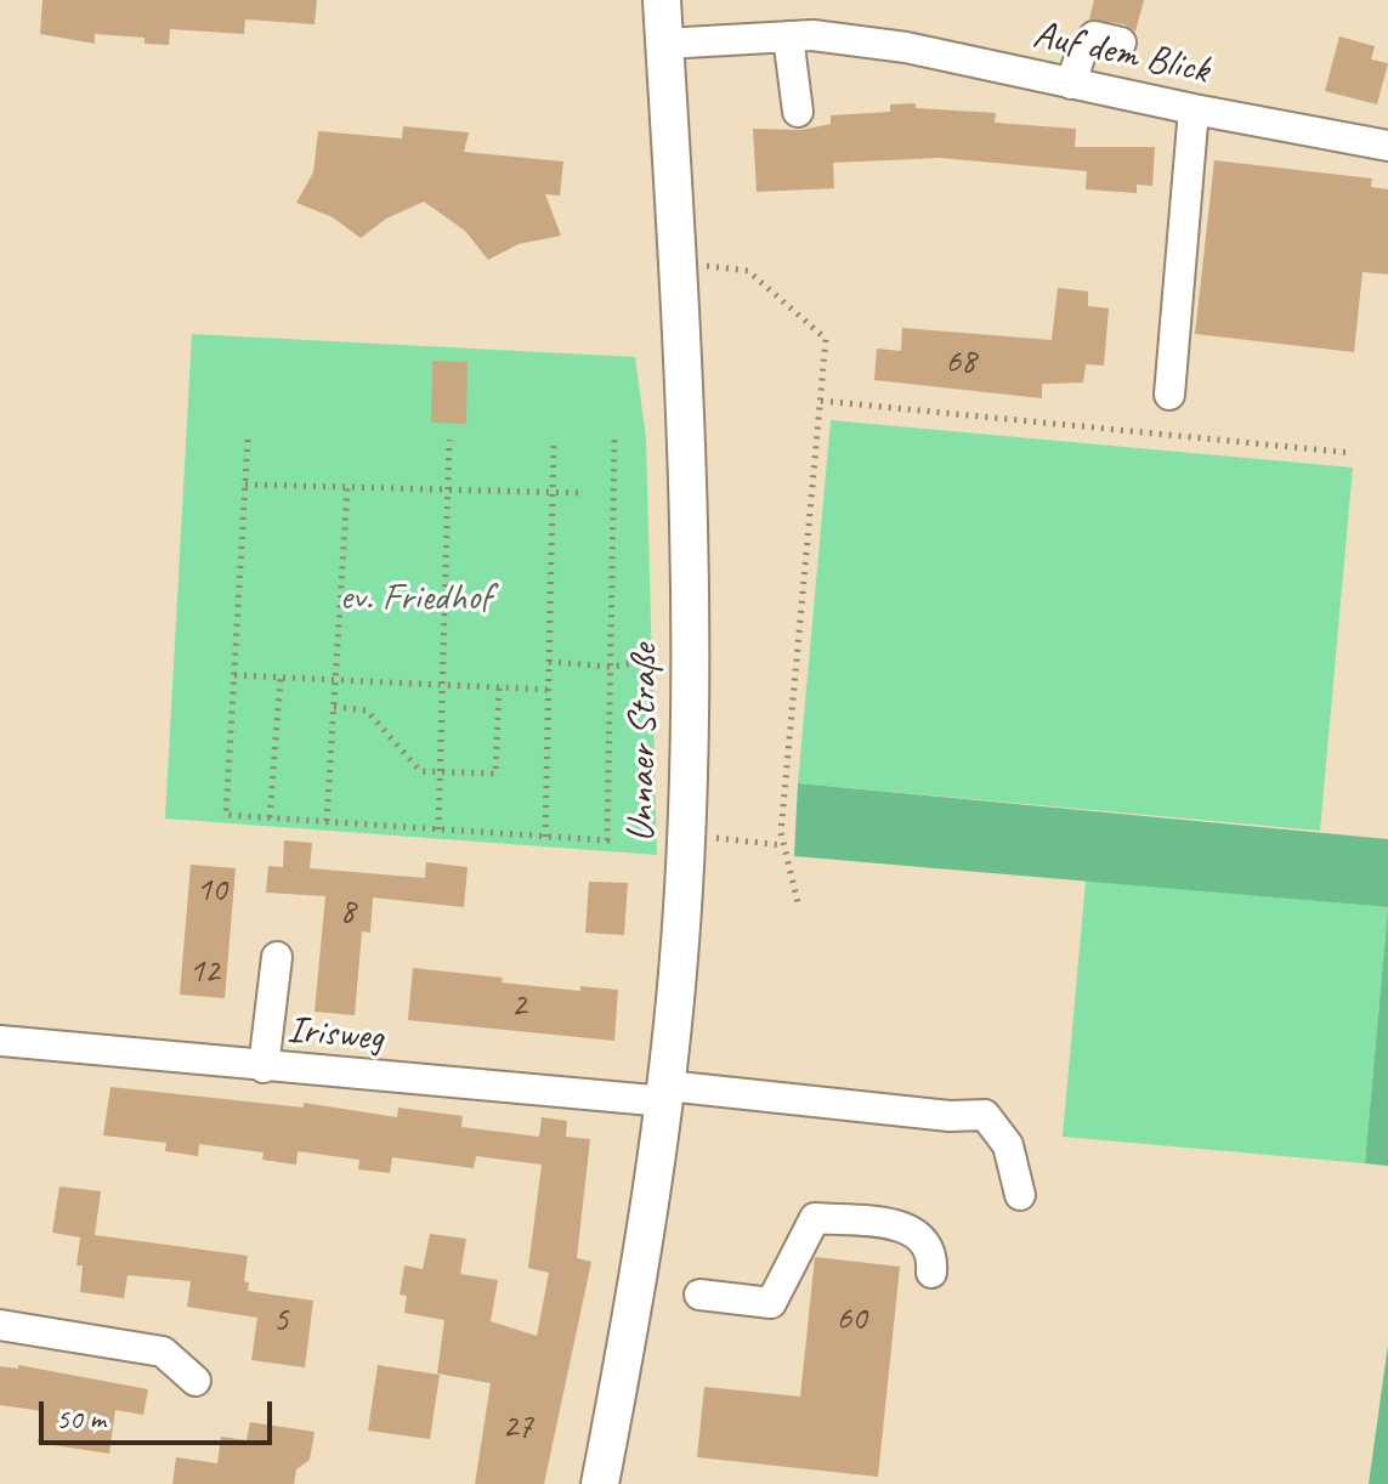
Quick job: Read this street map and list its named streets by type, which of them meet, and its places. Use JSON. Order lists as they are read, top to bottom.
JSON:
{
  "streets": {
    "main road": ["Unnaer Straße"],
    "street": ["Auf dem Blick", "Irisweg"]
  },
  "crossings": [
    ["Auf dem Blick", "Unnaer Straße"],
    ["Unnaer Straße", "Irisweg"]
  ],
  "parks": ["ev. Friedhof"],
  "house_numbers": [
    "68",
    "10",
    "8",
    "12",
    "2",
    "60",
    "5",
    "27"
  ],
  "scale_bar": "50 m"
}
